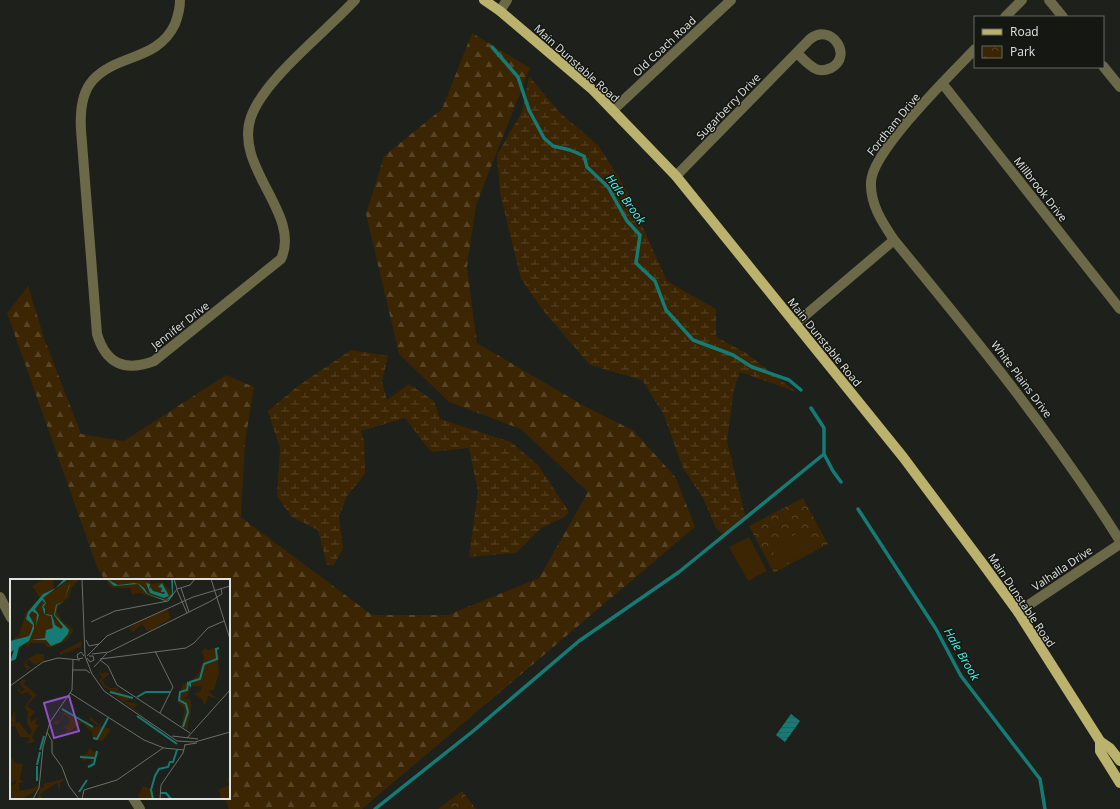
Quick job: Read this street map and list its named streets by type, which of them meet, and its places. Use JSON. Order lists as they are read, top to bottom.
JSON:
{
  "streets": {
    "main road": ["Main Dunstable Road"],
    "street": [
      "Old Coach Road",
      "Sugarberry Drive",
      "Fordham Drive",
      "Millbrook Drive",
      "Jennifer Drive",
      "White Plains Drive",
      "Valhalla Drive"
    ]
  },
  "crossings": [
    ["Old Coach Road", "Main Dunstable Road"],
    ["Main Dunstable Road", "Sugarberry Drive"],
    ["Main Dunstable Road", "Valhalla Drive"],
    ["Fordham Drive", "Millbrook Drive"],
    ["Fordham Drive", "White Plains Drive"]
  ],
  "water": ["Hale Brook"],
  "legend": ["Road", "Park"]
}
